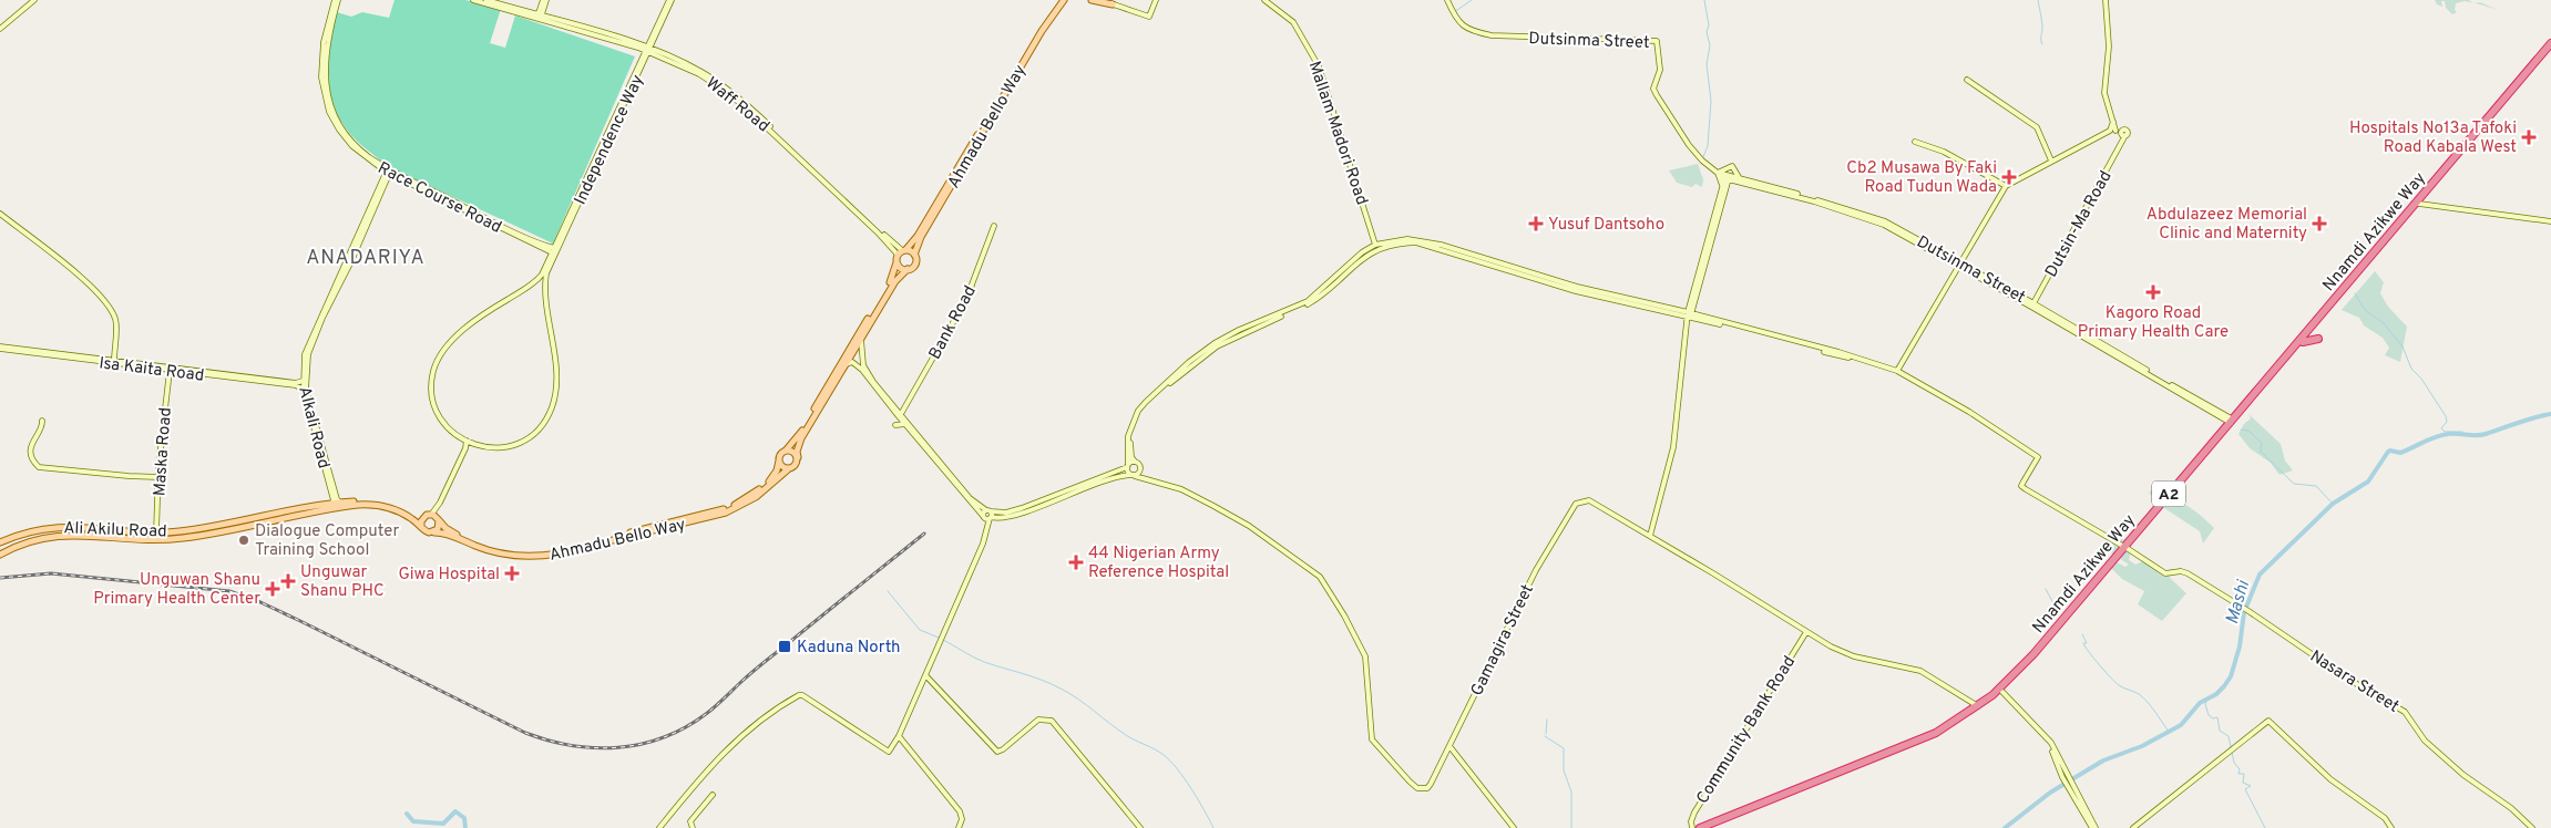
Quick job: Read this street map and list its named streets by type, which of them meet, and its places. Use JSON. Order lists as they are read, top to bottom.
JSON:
{
  "streets": {
    "highway": ["Nnamdi Azikwe Way", "A2"],
    "main road": ["Ahmadu Bello Way", "Ali Akilu Road"],
    "street": [
      "Dutsinma Street",
      "Waff Road",
      "Mallam Madori Road",
      "Independence Way",
      "Race Course Road",
      "Dutsin-Ma Road",
      "Bank Road",
      "Isa Kaita Road",
      "Alkali Road",
      "Maska Road",
      "Gamagira Street",
      "Nasara Street",
      "Community Bank Road"
    ]
  },
  "crossings": [
    ["Dutsinma Street", "Dutsin-Ma Road"],
    ["Dutsinma Street", "Nnamdi Azikwe Way"],
    ["Waff Road", "Ahmadu Bello Way"],
    ["Waff Road", "Independence Way"],
    ["Ahmadu Bello Way", "Ali Akilu Road"],
    ["Independence Way", "Race Course Road"],
    ["Race Course Road", "Alkali Road"],
    ["Nnamdi Azikwe Way", "Gamagira Street"],
    ["Nnamdi Azikwe Way", "Nasara Street"],
    ["Isa Kaita Road", "Alkali Road"],
    ["Isa Kaita Road", "Maska Road"],
    ["Alkali Road", "Ali Akilu Road"],
    ["Maska Road", "Ali Akilu Road"],
    ["Gamagira Street", "Community Bank Road"]
  ],
  "districts": ["ANADARIYA"],
  "water": ["Mashi"],
  "places": {
    "health": [
      "Hospitals No13a Tafoki Road Kabala West",
      "Cb2 Musawa By Faki Road Tudun Wada",
      "Yusuf Dantsoho",
      "Abdulazeez Memorial Clinic and Maternity",
      "Kagoro Road Primary Health Care",
      "44 Nigerian Army Reference Hospital",
      "Giwa Hospital",
      "Unguwar Shanu PHC",
      "Unguwan Shanu Primary Health Center"
    ],
    "other": ["Dialogue Computer Training School"],
    "transit": ["Kaduna North"]
  }
}
